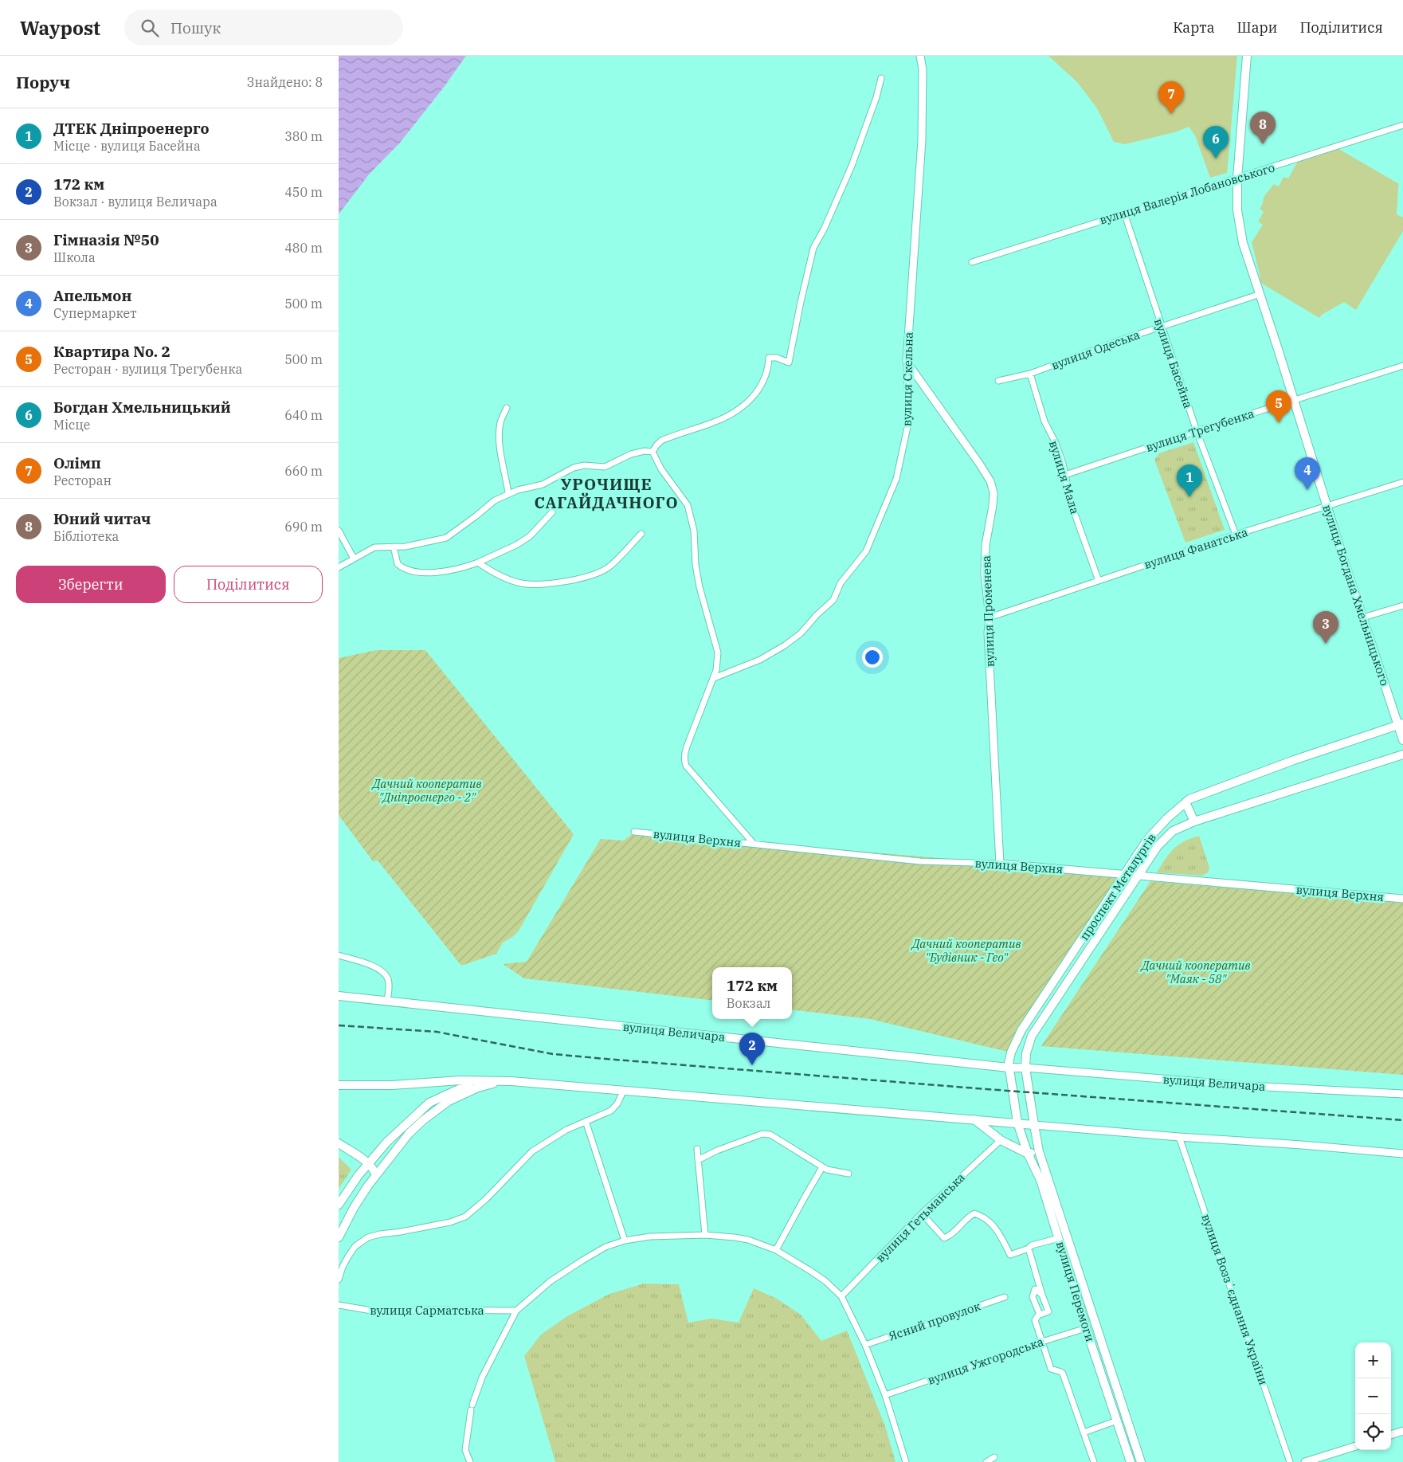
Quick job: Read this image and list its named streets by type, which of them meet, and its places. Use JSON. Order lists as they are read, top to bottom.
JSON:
{
  "streets": {
    "main road": [
      "вулиця Богдана Хмельницького",
      "проспект Металургів",
      "вулиця Величара",
      "вулиця Перемоги"
    ],
    "street": [
      "вулиця Валерія Лобановського",
      "вулиця Одеська",
      "вулиця Басейна",
      "вулиця Скельна",
      "вулиця Трегубенка",
      "вулиця Мала",
      "вулиця Фанатська",
      "вулиця Променева",
      "вулиця Верхня",
      "вулиця Гетьманська",
      "вулиця Воззʼєднання України",
      "вулиця Сарматська",
      "Ясний провулок",
      "вулиця Ужгородська"
    ]
  },
  "crossings": [
    ["вулиця Валерія Лобановського", "вулиця Басейна"],
    ["вулиця Валерія Лобановського", "вулиця Богдана Хмельницького"],
    ["вулиця Одеська", "вулиця Басейна"],
    ["вулиця Одеська", "вулиця Мала"],
    ["вулиця Одеська", "вулиця Богдана Хмельницького"],
    ["вулиця Басейна", "вулиця Трегубенка"],
    ["вулиця Басейна", "вулиця Фанатська"],
    ["вулиця Скельна", "вулиця Променева"],
    ["вулиця Трегубенка", "вулиця Мала"],
    ["вулиця Трегубенка", "вулиця Богдана Хмельницького"],
    ["вулиця Мала", "вулиця Фанатська"],
    ["вулиця Фанатська", "вулиця Богдана Хмельницького"],
    ["вулиця Фанатська", "вулиця Променева"],
    ["вулиця Богдана Хмельницького", "проспект Металургів"],
    ["вулиця Променева", "вулиця Верхня"],
    ["вулиця Верхня", "проспект Металургів"],
    ["проспект Металургів", "вулиця Величара"],
    ["проспект Металургів", "вулиця Перемоги"],
    ["вулиця Перемоги", "вулиця Ужгородська"]
  ],
  "districts": ["УРОЧИЩЕ САГАЙДАЧНОГО"],
  "parks": ["Дачний кооператив \"Дніпроенерго - 2\"", "Дачний кооператив \"Будівник - Гео\"", "Дачний кооператив \"Маяк - 58\""],
  "page": {
    "header": "Waypost",
    "search": "Пошук",
    "nav": ["Карта", "Шари", "Поділитися"],
    "heading": ["Поруч", "Знайдено: 8"],
    "pins": [
      "7",
      "8",
      "6",
      "5",
      "4",
      "1",
      "3",
      "2"
    ],
    "list": [
      {
        "mark": "1",
        "name": "ДТЕК Дніпроенерго",
        "note": "Місце · вулиця Басейна",
        "value": "380 m"
      },
      {
        "mark": "2",
        "name": "172 км",
        "note": "Вокзал · вулиця Величара",
        "value": "450 m"
      },
      {
        "mark": "3",
        "name": "Гімназія №50",
        "note": "Школа",
        "value": "480 m"
      },
      {
        "mark": "4",
        "name": "Апельмон",
        "note": "Супермаркет",
        "value": "500 m"
      },
      {
        "mark": "5",
        "name": "Квартира No. 2",
        "note": "Ресторан · вулиця Трегубенка",
        "value": "500 m"
      },
      {
        "mark": "6",
        "name": "Богдан Хмельницький",
        "note": "Місце",
        "value": "640 m"
      },
      {
        "mark": "7",
        "name": "Олімп",
        "note": "Ресторан",
        "value": "660 m"
      },
      {
        "mark": "8",
        "name": "Юний читач",
        "note": "Бібліотека",
        "value": "690 m"
      }
    ],
    "buttons": ["Зберегти", "Поділитися"],
    "popup": ["172 км", "Вокзал"],
    "map_buttons": ["+", "−"]
  }
}
